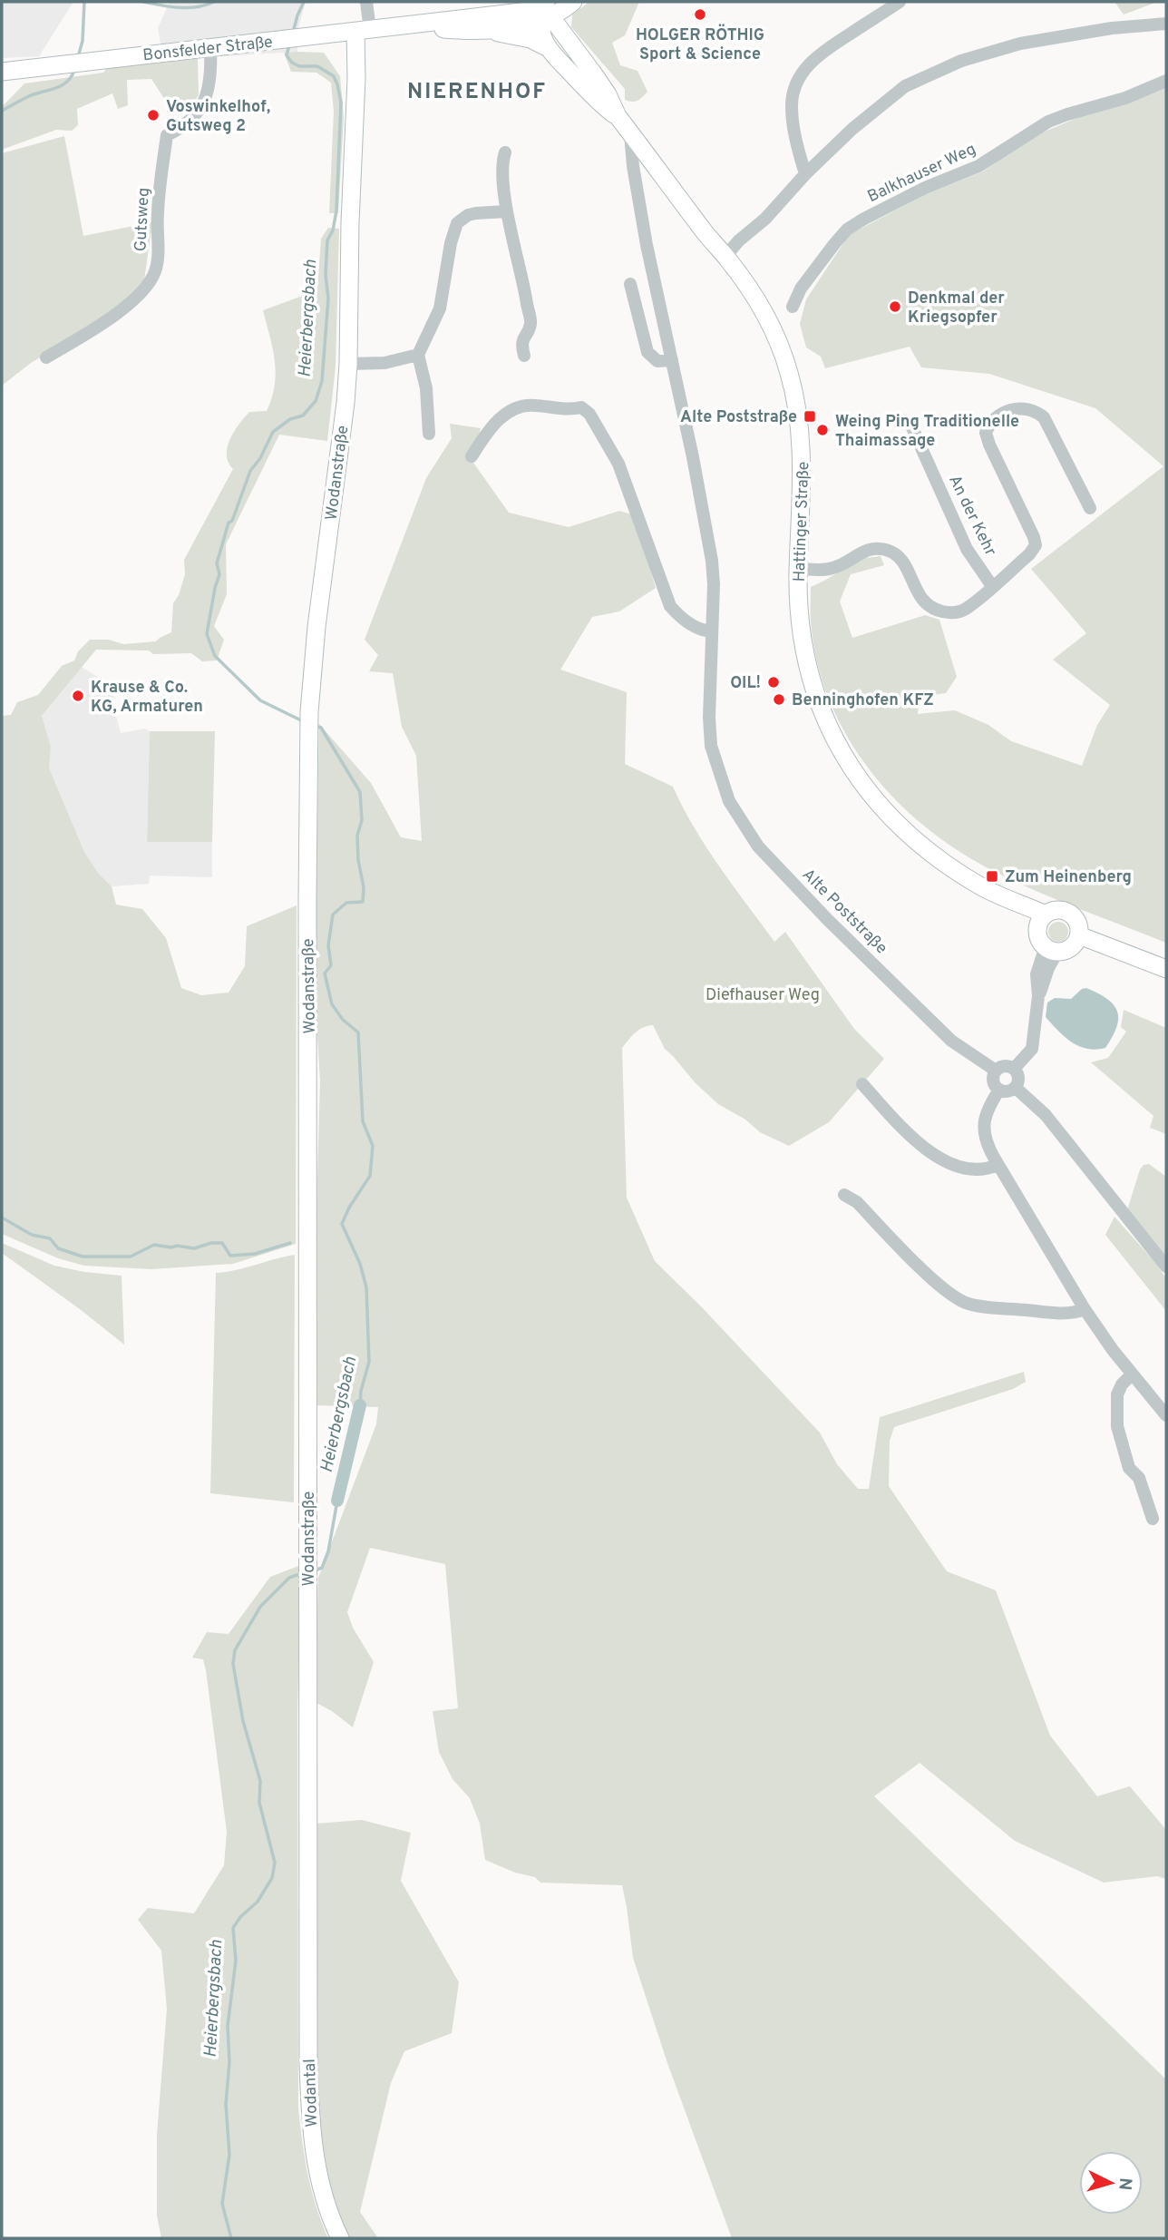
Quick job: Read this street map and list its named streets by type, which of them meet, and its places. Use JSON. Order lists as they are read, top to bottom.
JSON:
{
  "streets": {
    "main road": [
      "Bonsfelder Straße",
      "Wodanstraße",
      "Hattinger Straße",
      "Wodantal"
    ],
    "street": [
      "Balkhauser Weg",
      "Gutsweg",
      "An der Kehr",
      "Alte Poststraße"
    ]
  },
  "crossings": [
    ["Bonsfelder Straße", "Gutsweg"],
    ["Bonsfelder Straße", "Wodanstraße"],
    ["Bonsfelder Straße", "Hattinger Straße"],
    ["Wodanstraße", "Wodantal"],
    ["An der Kehr", "Hattinger Straße"],
    ["Hattinger Straße", "Alte Poststraße"]
  ],
  "districts": ["NIERENHOF"],
  "water": ["Heierbergsbach"],
  "parks": ["Diefhauser Weg"],
  "places": {
    "other": [
      "HOLGER RÖTHIG Sport & Science",
      "Voswinkelhof, Gutsweg 2",
      "Denkmal der Kriegsopfer",
      "Weing Ping Traditionelle Thaimassage",
      "OIL!",
      "Krause & Co. KG, Armaturen",
      "Benninghofen KFZ"
    ],
    "transit": ["Alte Poststraße", "Zum Heinenberg"]
  },
  "north": "right"
}
